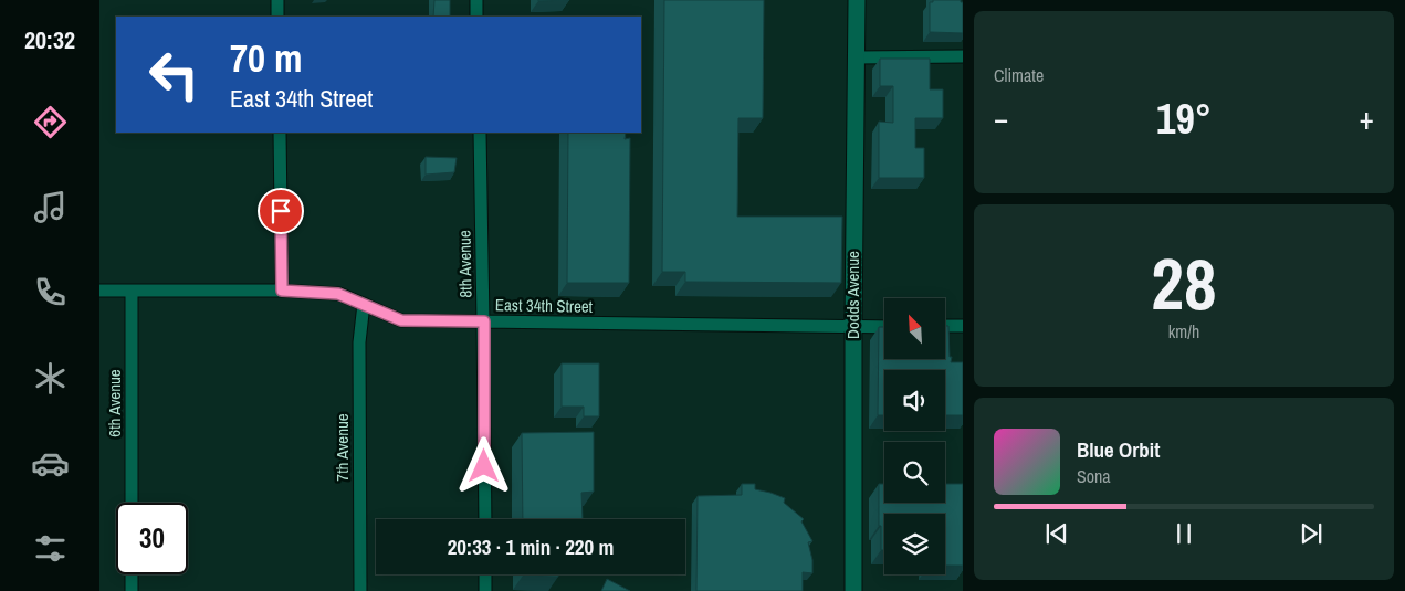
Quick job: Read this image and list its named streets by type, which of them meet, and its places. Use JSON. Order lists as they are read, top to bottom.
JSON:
{
  "streets": {
    "street": [
      "8th Avenue",
      "Dodds Avenue",
      "East 34th Street",
      "6th Avenue",
      "7th Avenue"
    ]
  },
  "crossings": [
    ["8th Avenue", "East 34th Street"],
    ["Dodds Avenue", "East 34th Street"],
    ["East 34th Street", "6th Avenue"],
    ["East 34th Street", "7th Avenue"]
  ],
  "north": "top left",
  "page": {
    "tabs": "20:32",
    "tile": [
      "Climate",
      ["28", "km/h"]
    ],
    "turn": ["70 m", "East 34th Street"],
    "heat": ["−", "19°", "+"],
    "song": ["Blue Orbit", "Sona"],
    "limit": "30",
    "trip": "20:33 · 1 min · 220 m"
  }
}
